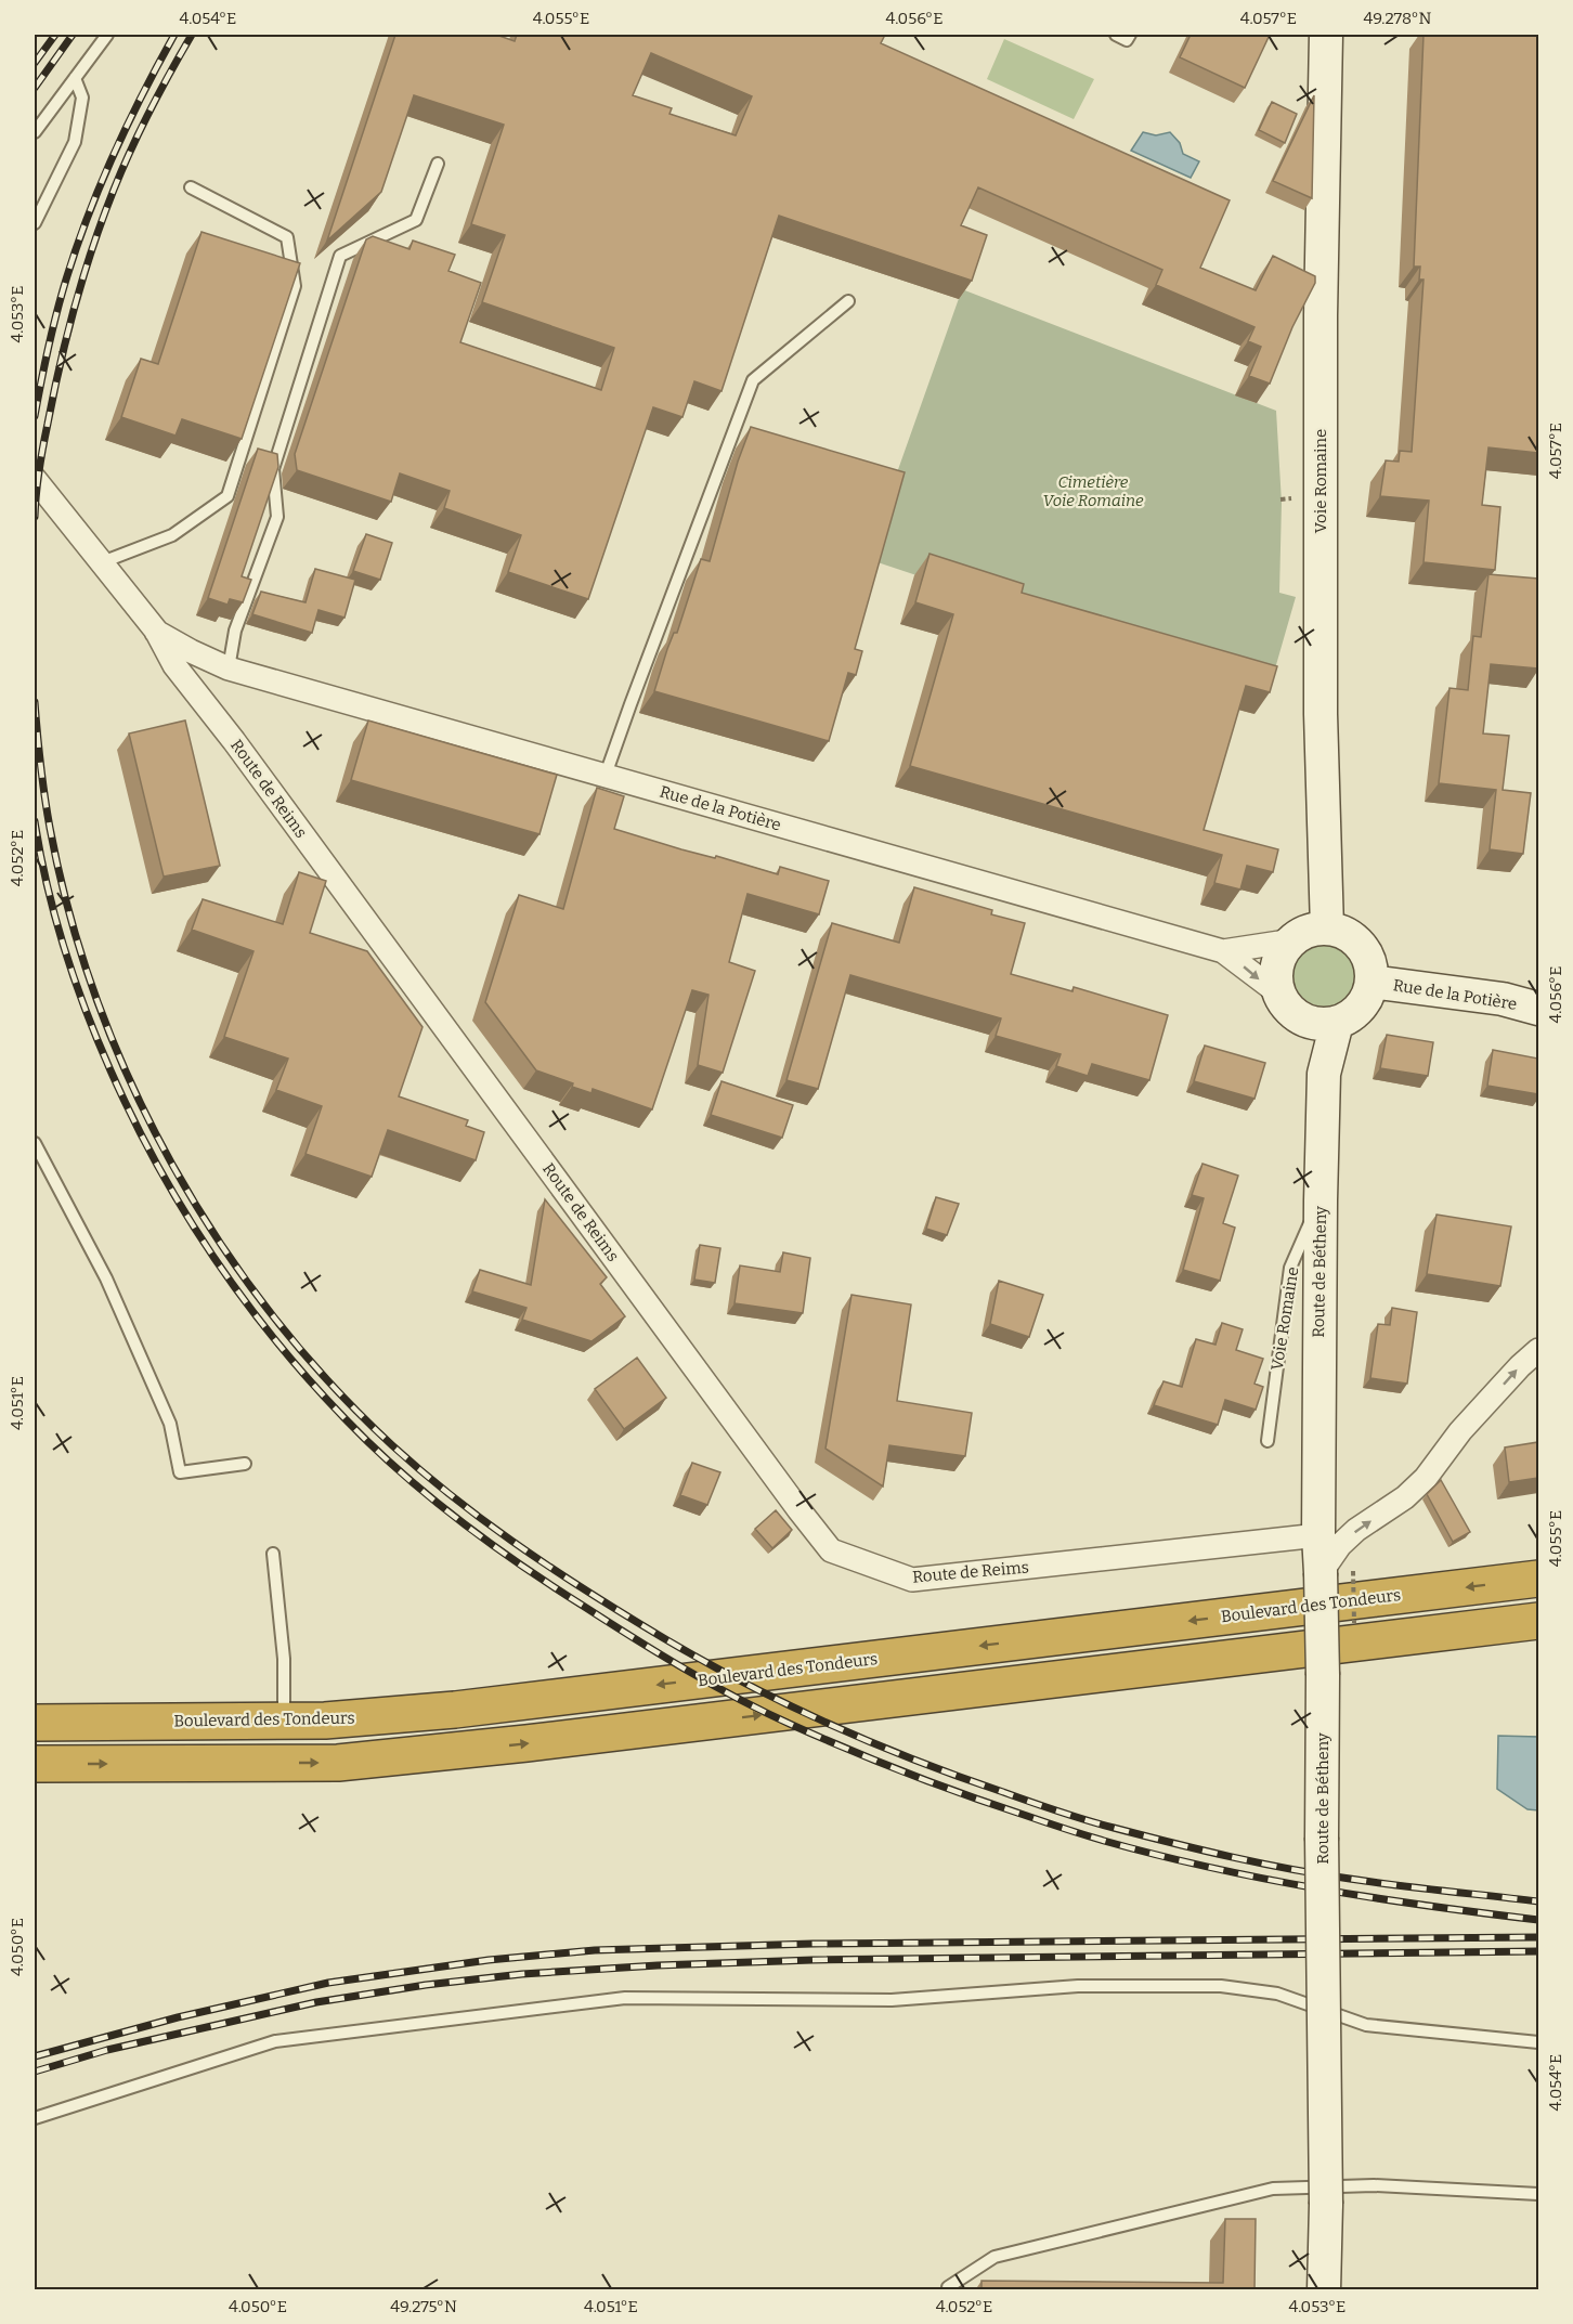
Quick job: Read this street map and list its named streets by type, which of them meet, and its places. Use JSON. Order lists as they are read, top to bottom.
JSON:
{
  "streets": {
    "highway": ["Boulevard des Tondeurs"],
    "main road": ["Voie Romaine", "Rue de la Potière", "Route de Bétheny"],
    "street": ["Route de Reims"]
  },
  "crossings": [
    ["Voie Romaine", "Rue de la Potière"],
    ["Voie Romaine", "Route de Bétheny"],
    ["Route de Reims", "Rue de la Potière"],
    ["Route de Reims", "Route de Bétheny"],
    ["Rue de la Potière", "Route de Bétheny"]
  ],
  "parks": ["Cimetière Voie Romaine"],
  "coordinates": [
    "4.054°E",
    "4.055°E",
    "4.056°E",
    "4.057°E",
    "49.278°N",
    "4.053°E",
    "4.052°E",
    "4.051°E",
    "4.050°E",
    "49.275°N"
  ]
}
